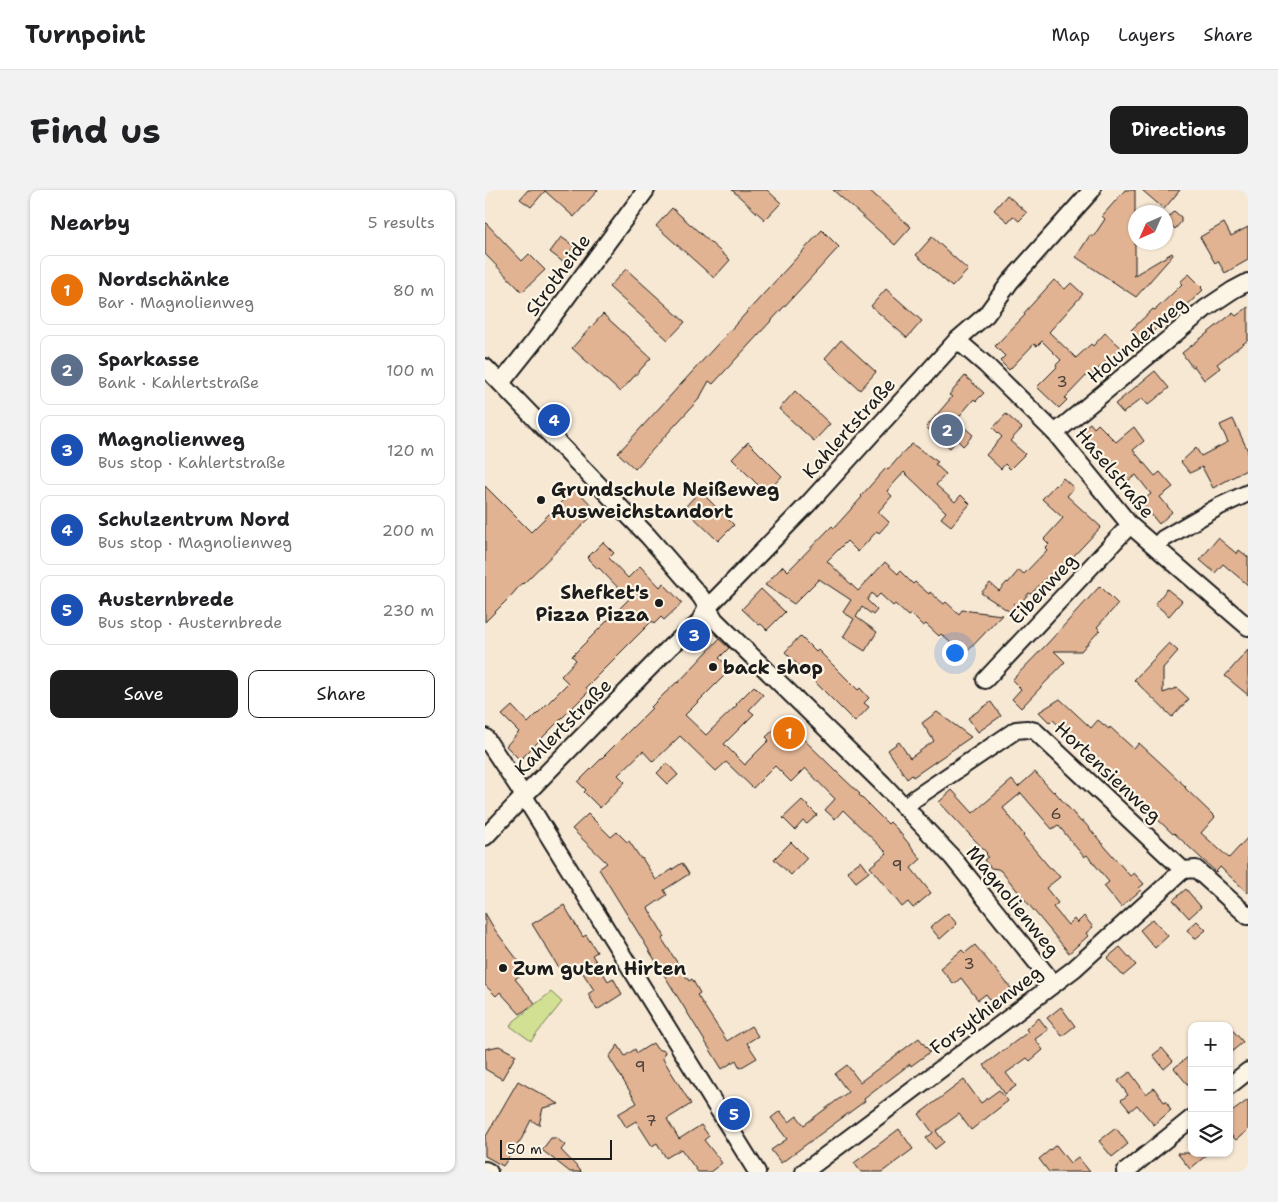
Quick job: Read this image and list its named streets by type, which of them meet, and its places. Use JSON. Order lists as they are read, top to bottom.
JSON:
{
  "streets": {
    "street": [
      "Strotheide",
      "Holunderweg",
      "Kahlertstraße",
      "Haselstraße",
      "Eibenweg",
      "Hortensienweg",
      "Magnolienweg",
      "Forsythienweg"
    ]
  },
  "crossings": [
    ["Strotheide", "Magnolienweg"],
    ["Holunderweg", "Haselstraße"],
    ["Kahlertstraße", "Haselstraße"],
    ["Kahlertstraße", "Magnolienweg"],
    ["Haselstraße", "Eibenweg"],
    ["Hortensienweg", "Magnolienweg"],
    ["Hortensienweg", "Forsythienweg"],
    ["Magnolienweg", "Forsythienweg"]
  ],
  "places": [
    "Grundschule Neißeweg Ausweichstandort",
    "Shefket's Pizza Pizza",
    "back shop",
    "Zum guten Hirten"
  ],
  "house_numbers": [
    "3",
    "6",
    "9",
    "3",
    "9",
    "7"
  ],
  "scale_bar": "50 m",
  "north": "bottom left",
  "page": {
    "header": "Turnpoint",
    "nav": ["Map", "Layers", "Share"],
    "buttons": [
      "Directions",
      ["Save", "Share"]
    ],
    "title": "Find us",
    "heading": ["Nearby", "5 results"],
    "list": [
      {
        "mark": "1",
        "name": "Nordschänke",
        "note": "Bar · Magnolienweg",
        "value": "80 m"
      },
      {
        "mark": "2",
        "name": "Sparkasse",
        "note": "Bank · Kahlertstraße",
        "value": "100 m"
      },
      {
        "mark": "3",
        "name": "Magnolienweg",
        "note": "Bus stop · Kahlertstraße",
        "value": "120 m"
      },
      {
        "mark": "4",
        "name": "Schulzentrum Nord",
        "note": "Bus stop · Magnolienweg",
        "value": "200 m"
      },
      {
        "mark": "5",
        "name": "Austernbrede",
        "note": "Bus stop · Austernbrede",
        "value": "230 m"
      }
    ],
    "pins": [
      "4",
      "2",
      "3",
      "1",
      "5"
    ],
    "map_buttons": ["+", "−"],
    "scale": "50 m"
  }
}
